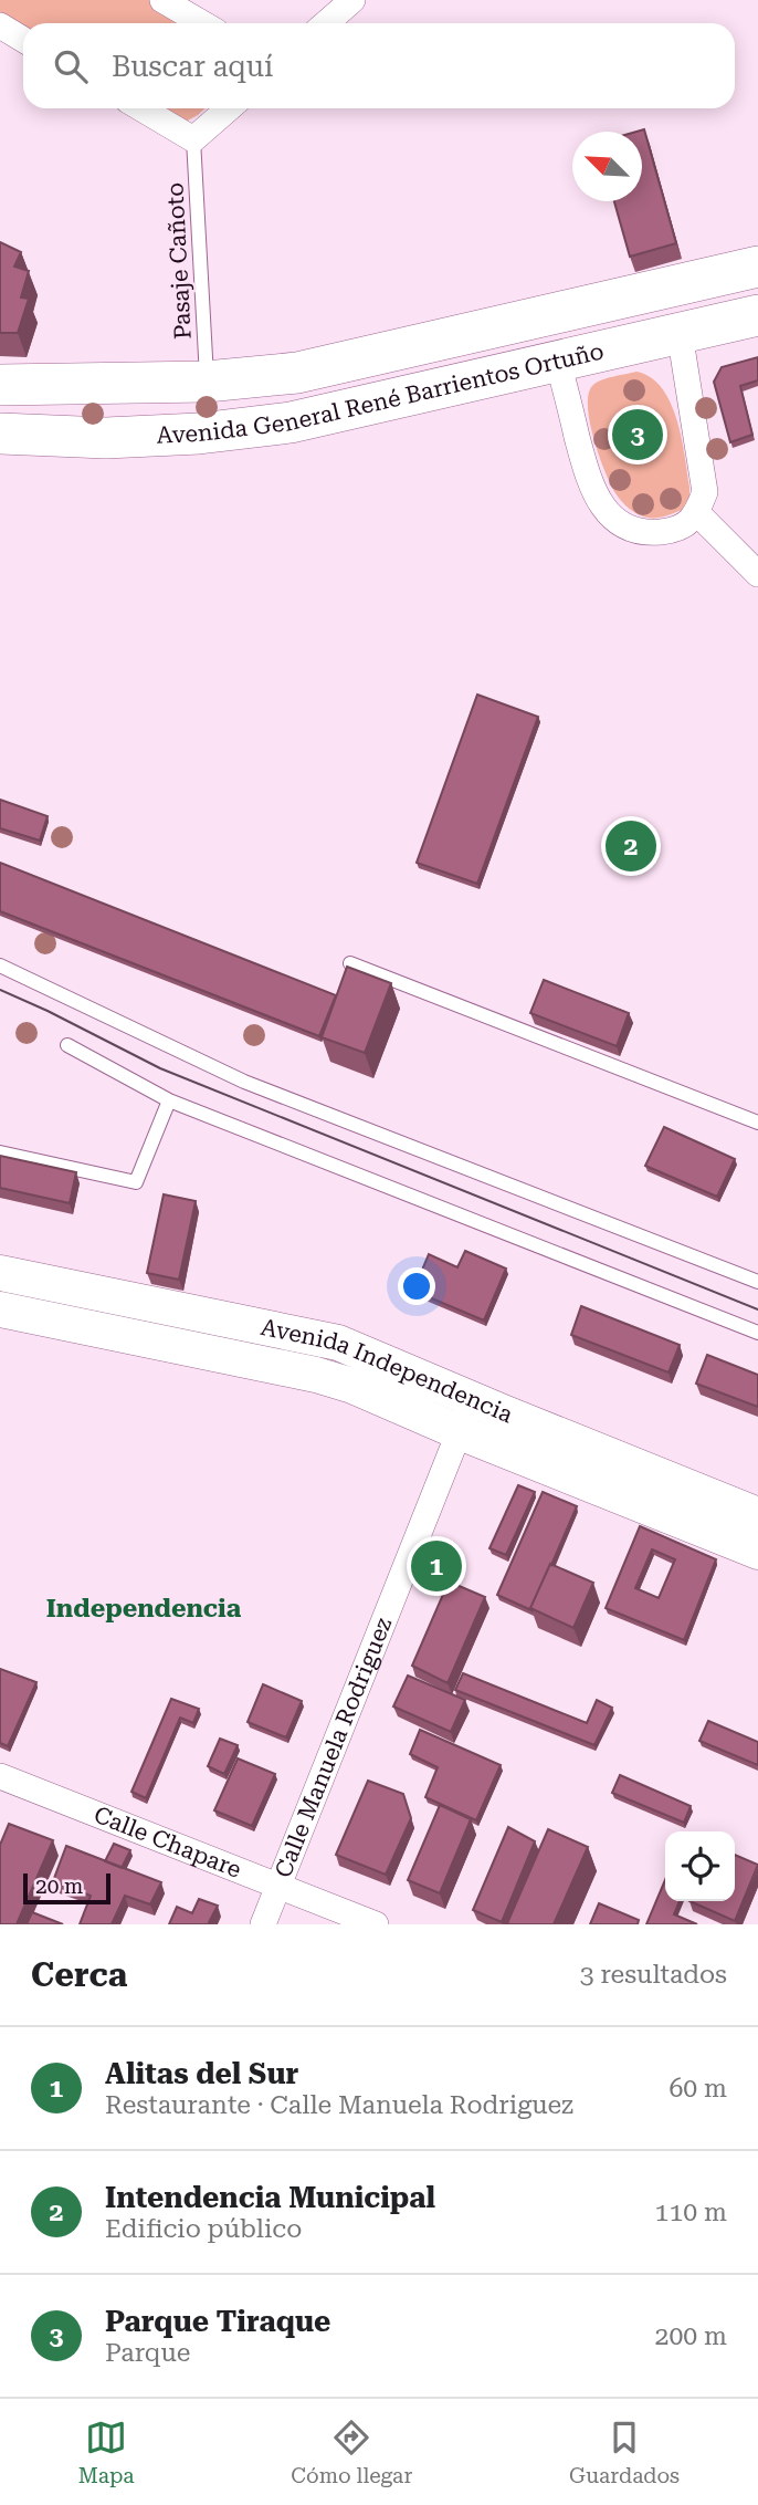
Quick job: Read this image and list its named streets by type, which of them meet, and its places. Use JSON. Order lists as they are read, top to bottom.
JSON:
{
  "streets": {
    "main road": ["Avenida General René Barrientos Ortuño", "Avenida Independencia"],
    "street": ["Calle Manuela Rodriguez", "Calle Chapare"],
    "lane": ["Pasaje Cañoto"]
  },
  "crossings": [
    ["Pasaje Cañoto", "Avenida General René Barrientos Ortuño"],
    ["Avenida Independencia", "Calle Manuela Rodriguez"],
    ["Calle Manuela Rodriguez", "Calle Chapare"]
  ],
  "districts": ["Independencia"],
  "scale_bar": "20 m",
  "north": "top left",
  "page": {
    "search": "Buscar aquí",
    "pins": ["3", "2", "1"],
    "scale": "20 m",
    "heading": ["Cerca", "3 resultados"],
    "list": [
      {
        "mark": "1",
        "name": "Alitas del Sur",
        "note": "Restaurante · Calle Manuela Rodriguez",
        "value": "60 m"
      },
      {
        "mark": "2",
        "name": "Intendencia Municipal",
        "note": "Edificio público",
        "value": "110 m"
      },
      {
        "mark": "3",
        "name": "Parque Tiraque",
        "note": "Parque",
        "value": "200 m"
      }
    ],
    "nav": ["Mapa", "Cómo llegar", "Guardados"]
  }
}
